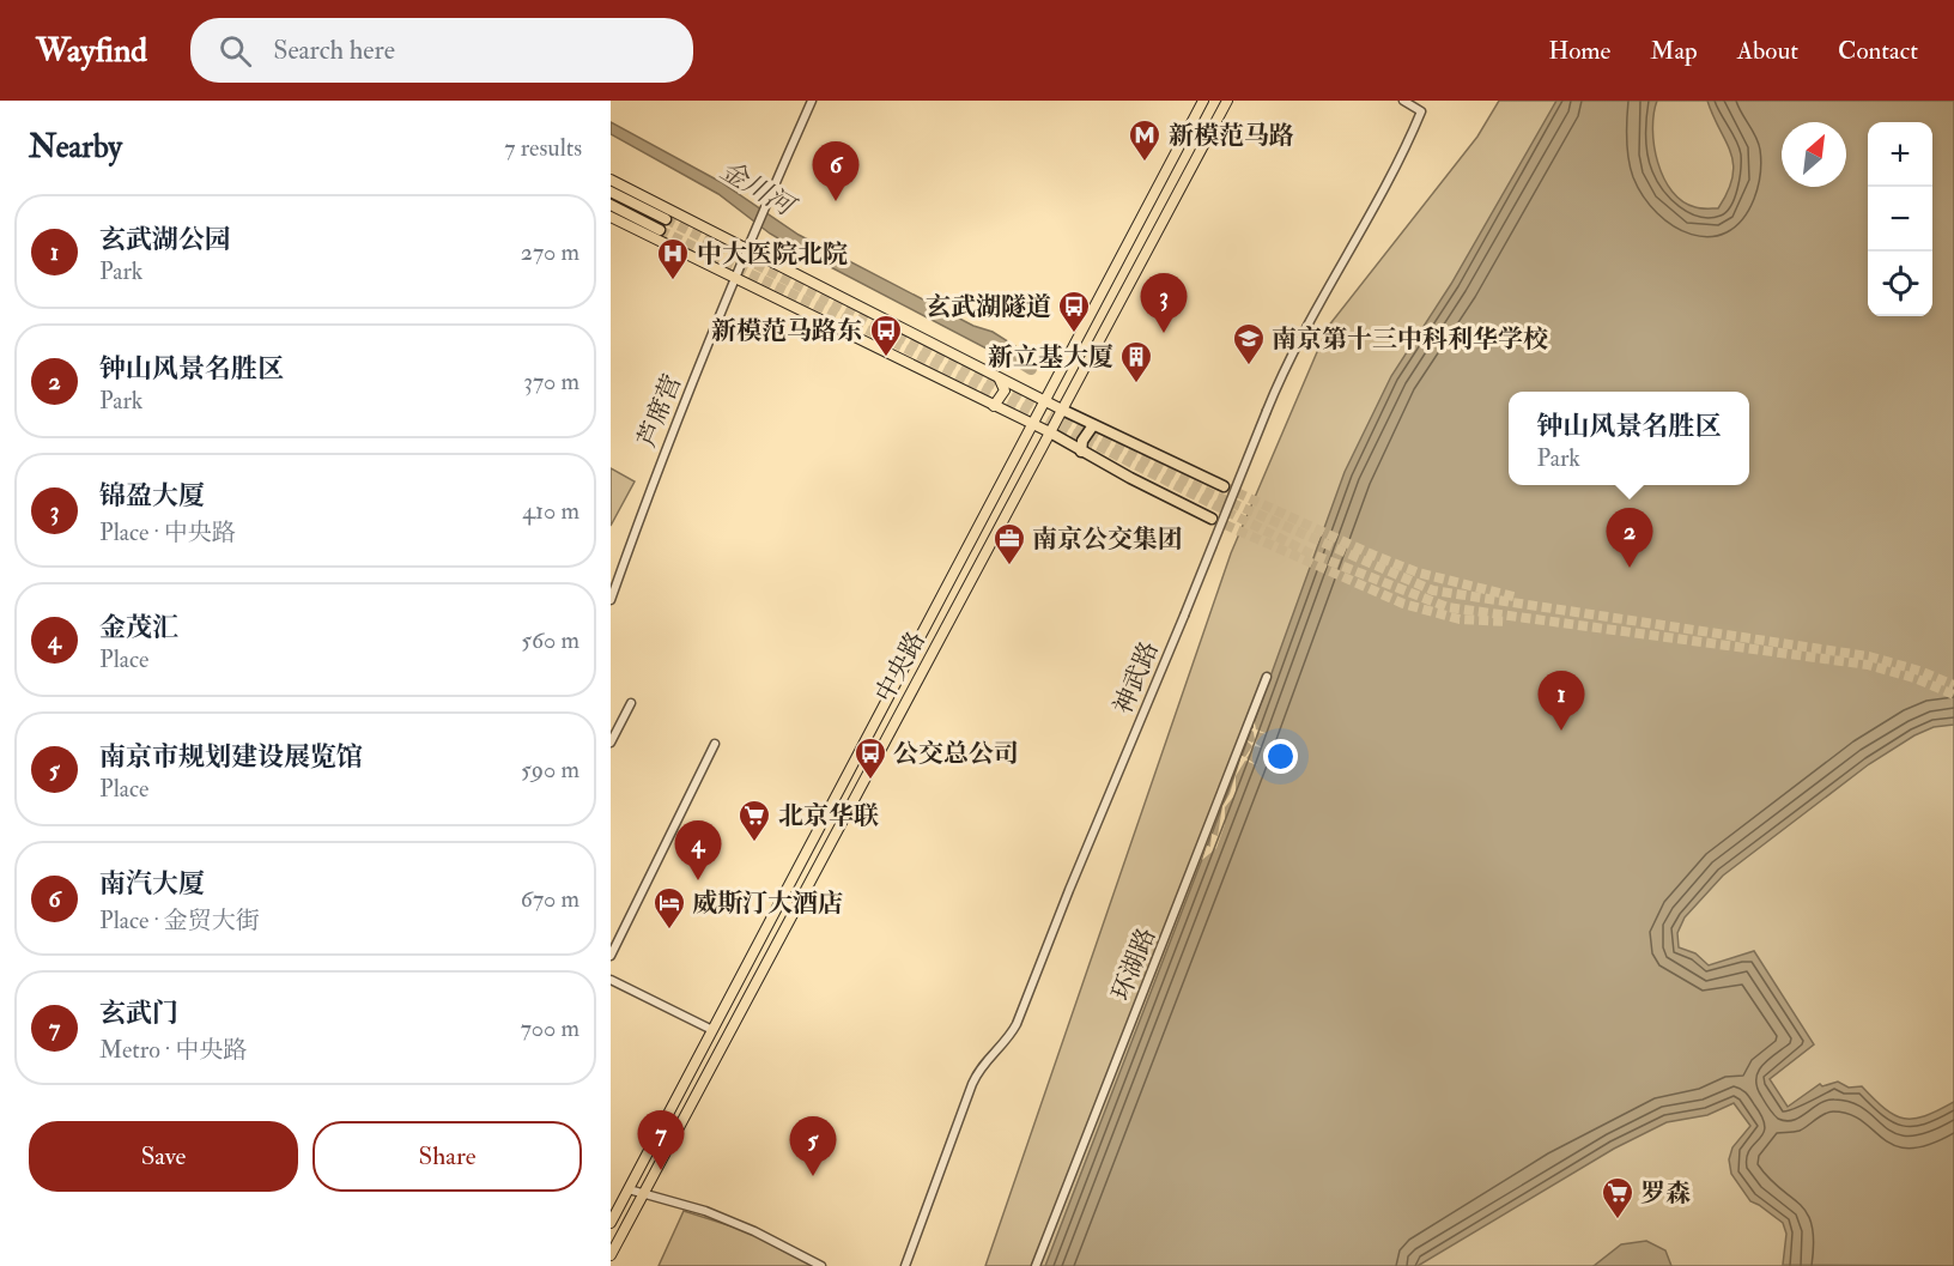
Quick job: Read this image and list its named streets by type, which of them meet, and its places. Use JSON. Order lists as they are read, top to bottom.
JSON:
{
  "streets": {
    "main road": ["中央路"],
    "street": ["芦席营", "神武路", "环湖路"]
  },
  "water": ["金川河"],
  "places": {
    "metro station": ["新模范马路"],
    "hospital": ["中大医院北院"],
    "bus stop": ["玄武湖隧道", "新模范马路东", "公交总公司"],
    "school or university": ["南京第十三中科利华学校"],
    "building": ["新立基大厦"],
    "office": ["南京公交集团"],
    "supermarket": ["北京华联", "罗森"],
    "hotel": ["威斯汀大酒店"]
  },
  "north": "top right",
  "page": {
    "header": "Wayfind",
    "search": "Search here",
    "nav": [
      "Home",
      "Map",
      "About",
      "Contact"
    ],
    "heading": ["Nearby", "7 results"],
    "map_buttons": ["+", "−"],
    "pins": [
      "6",
      "3",
      "2",
      "1",
      "4",
      "7",
      "5"
    ],
    "list": [
      {
        "mark": "1",
        "name": "玄武湖公园",
        "note": "Park",
        "value": "270 m"
      },
      {
        "mark": "2",
        "name": "钟山风景名胜区",
        "note": "Park",
        "value": "370 m"
      },
      {
        "mark": "3",
        "name": "锦盈大厦",
        "note": "Place · 中央路",
        "value": "410 m"
      },
      {
        "mark": "4",
        "name": "金茂汇",
        "note": "Place",
        "value": "560 m"
      },
      {
        "mark": "5",
        "name": "南京市规划建设展览馆",
        "note": "Place",
        "value": "590 m"
      },
      {
        "mark": "6",
        "name": "南汽大厦",
        "note": "Place · 金贸大街",
        "value": "670 m"
      },
      {
        "mark": "7",
        "name": "玄武门",
        "note": "Metro · 中央路",
        "value": "700 m"
      }
    ],
    "popup": ["钟山风景名胜区", "Park"],
    "buttons": ["Save", "Share"]
  }
}
